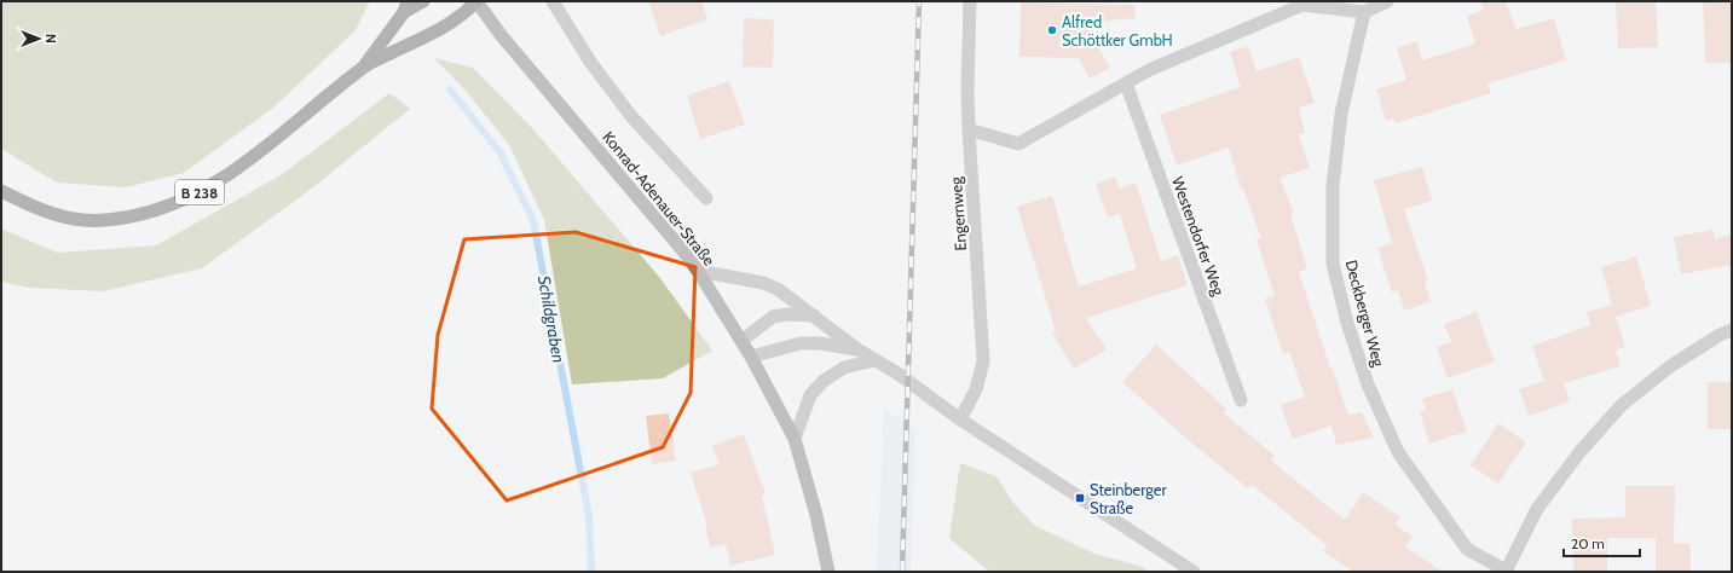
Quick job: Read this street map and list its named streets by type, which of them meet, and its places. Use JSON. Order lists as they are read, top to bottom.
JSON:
{
  "streets": {
    "main road": ["B 238", "Konrad-Adenauer-Straße"],
    "street": ["Engernweg", "Westendorfer Weg", "Deckberger Weg"]
  },
  "crossings": [
    ["B 238", "Konrad-Adenauer-Straße"]
  ],
  "water": ["Schildgraben"],
  "places": {
    "other": ["Alfred Schöttker GmbH"],
    "transit": ["Steinberger Straße"]
  },
  "scale_bar": "20 m",
  "north": "right"
}
